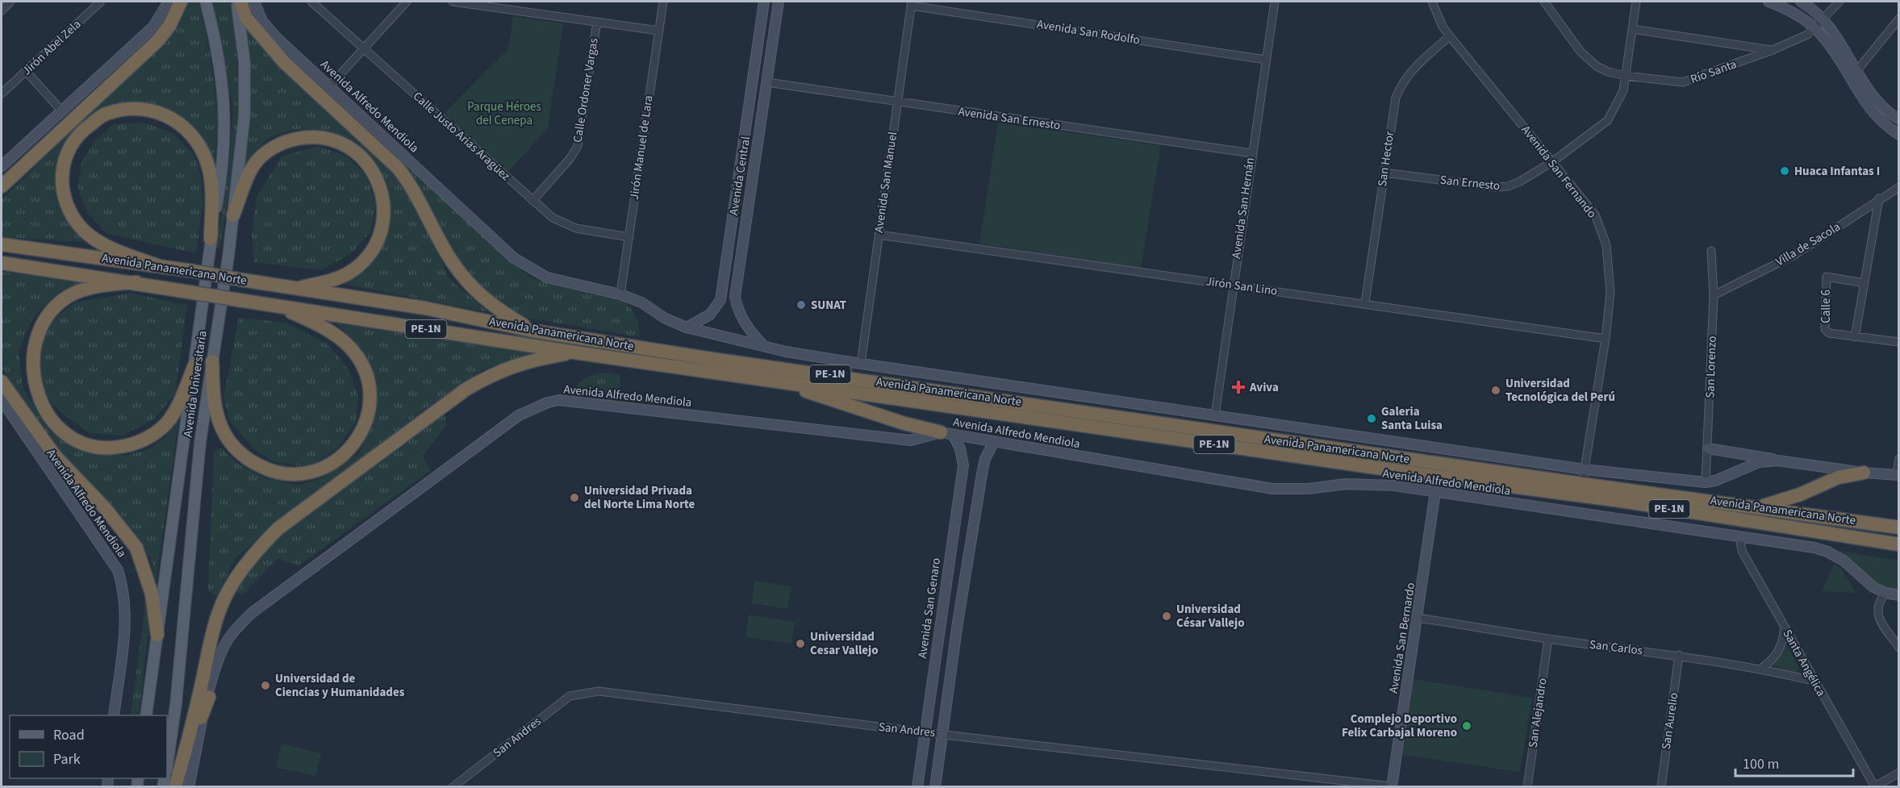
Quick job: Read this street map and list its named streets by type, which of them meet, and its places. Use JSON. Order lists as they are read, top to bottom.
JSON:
{
  "streets": {
    "highway": ["Avenida Panamericana Norte", "PE-1N"],
    "main road": [
      "Avenida Alfredo Mendiola",
      "Avenida Central",
      "Avenida Universitaria",
      "Avenida San Genaro",
      "Avenida San Bernardo"
    ],
    "street": [
      "Avenida San Rodolfo",
      "Jirón Abel Zela",
      "Río Santa",
      "Calle Ordoner Vargas",
      "Avenida San Ernesto",
      "Calle Justo Arias Aragüez",
      "Jirón Manuel de Lara",
      "San Hector",
      "Avenida San Fernando",
      "Avenida San Manuel",
      "San Ernesto",
      "Avenida San Hernán",
      "Villa de Sacola",
      "Jirón San Lino",
      "Calle 6",
      "San Lorenzo",
      "San Carlos",
      "Santa Angélica",
      "San Alejandro",
      "San Aurelio",
      "San Andres"
    ]
  },
  "crossings": [
    ["Avenida San Rodolfo", "Avenida San Manuel"],
    ["Avenida San Rodolfo", "Avenida San Hernán"],
    ["Río Santa", "San Ernesto"],
    ["Calle Ordoner Vargas", "Calle Justo Arias Aragüez"],
    ["Avenida Alfredo Mendiola", "Jirón Manuel de Lara"],
    ["Avenida Alfredo Mendiola", "Avenida San Fernando"],
    ["Avenida Alfredo Mendiola", "Avenida Central"],
    ["Avenida Alfredo Mendiola", "Avenida San Manuel"],
    ["Avenida Alfredo Mendiola", "Avenida San Hernán"],
    ["Avenida Alfredo Mendiola", "San Lorenzo"],
    ["Avenida Alfredo Mendiola", "Avenida San Genaro"],
    ["Avenida Alfredo Mendiola", "Avenida San Bernardo"],
    ["Avenida Alfredo Mendiola", "Santa Angélica"],
    ["Avenida San Ernesto", "Avenida Central"],
    ["Avenida San Ernesto", "Avenida San Manuel"],
    ["Avenida San Ernesto", "Avenida San Hernán"],
    ["Calle Justo Arias Aragüez", "Jirón Manuel de Lara"],
    ["San Hector", "Avenida San Fernando"],
    ["San Hector", "San Ernesto"],
    ["San Hector", "Jirón San Lino"],
    ["Avenida San Fernando", "San Ernesto"],
    ["Avenida San Fernando", "Avenida Panamericana Norte"],
    ["Avenida San Fernando", "Jirón San Lino"],
    ["Avenida San Manuel", "Jirón San Lino"],
    ["Avenida San Hernán", "Jirón San Lino"],
    ["Villa de Sacola", "San Lorenzo"],
    ["Avenida San Genaro", "San Andres"],
    ["Avenida San Bernardo", "San Carlos"],
    ["Avenida San Bernardo", "San Andres"],
    ["San Carlos", "Santa Angélica"],
    ["San Carlos", "San Alejandro"],
    ["San Carlos", "San Aurelio"]
  ],
  "parks": ["Parque Héroes del Cenepa"],
  "places": {
    "other": [
      "Huaca Infantas I",
      "SUNAT",
      "Universidad Tecnológica del Perú",
      "Galeria Santa Luisa",
      "Universidad Privada del Norte Lima Norte",
      "Universidad César Vallejo",
      "Universidad Cesar Vallejo",
      "Universidad de Ciencias y Humanidades",
      "Complejo Deportivo Felix Carbajal Moreno"
    ],
    "health": ["Aviva"]
  },
  "legend": ["Road", "Park"],
  "scale_bar": "100 m"
}
